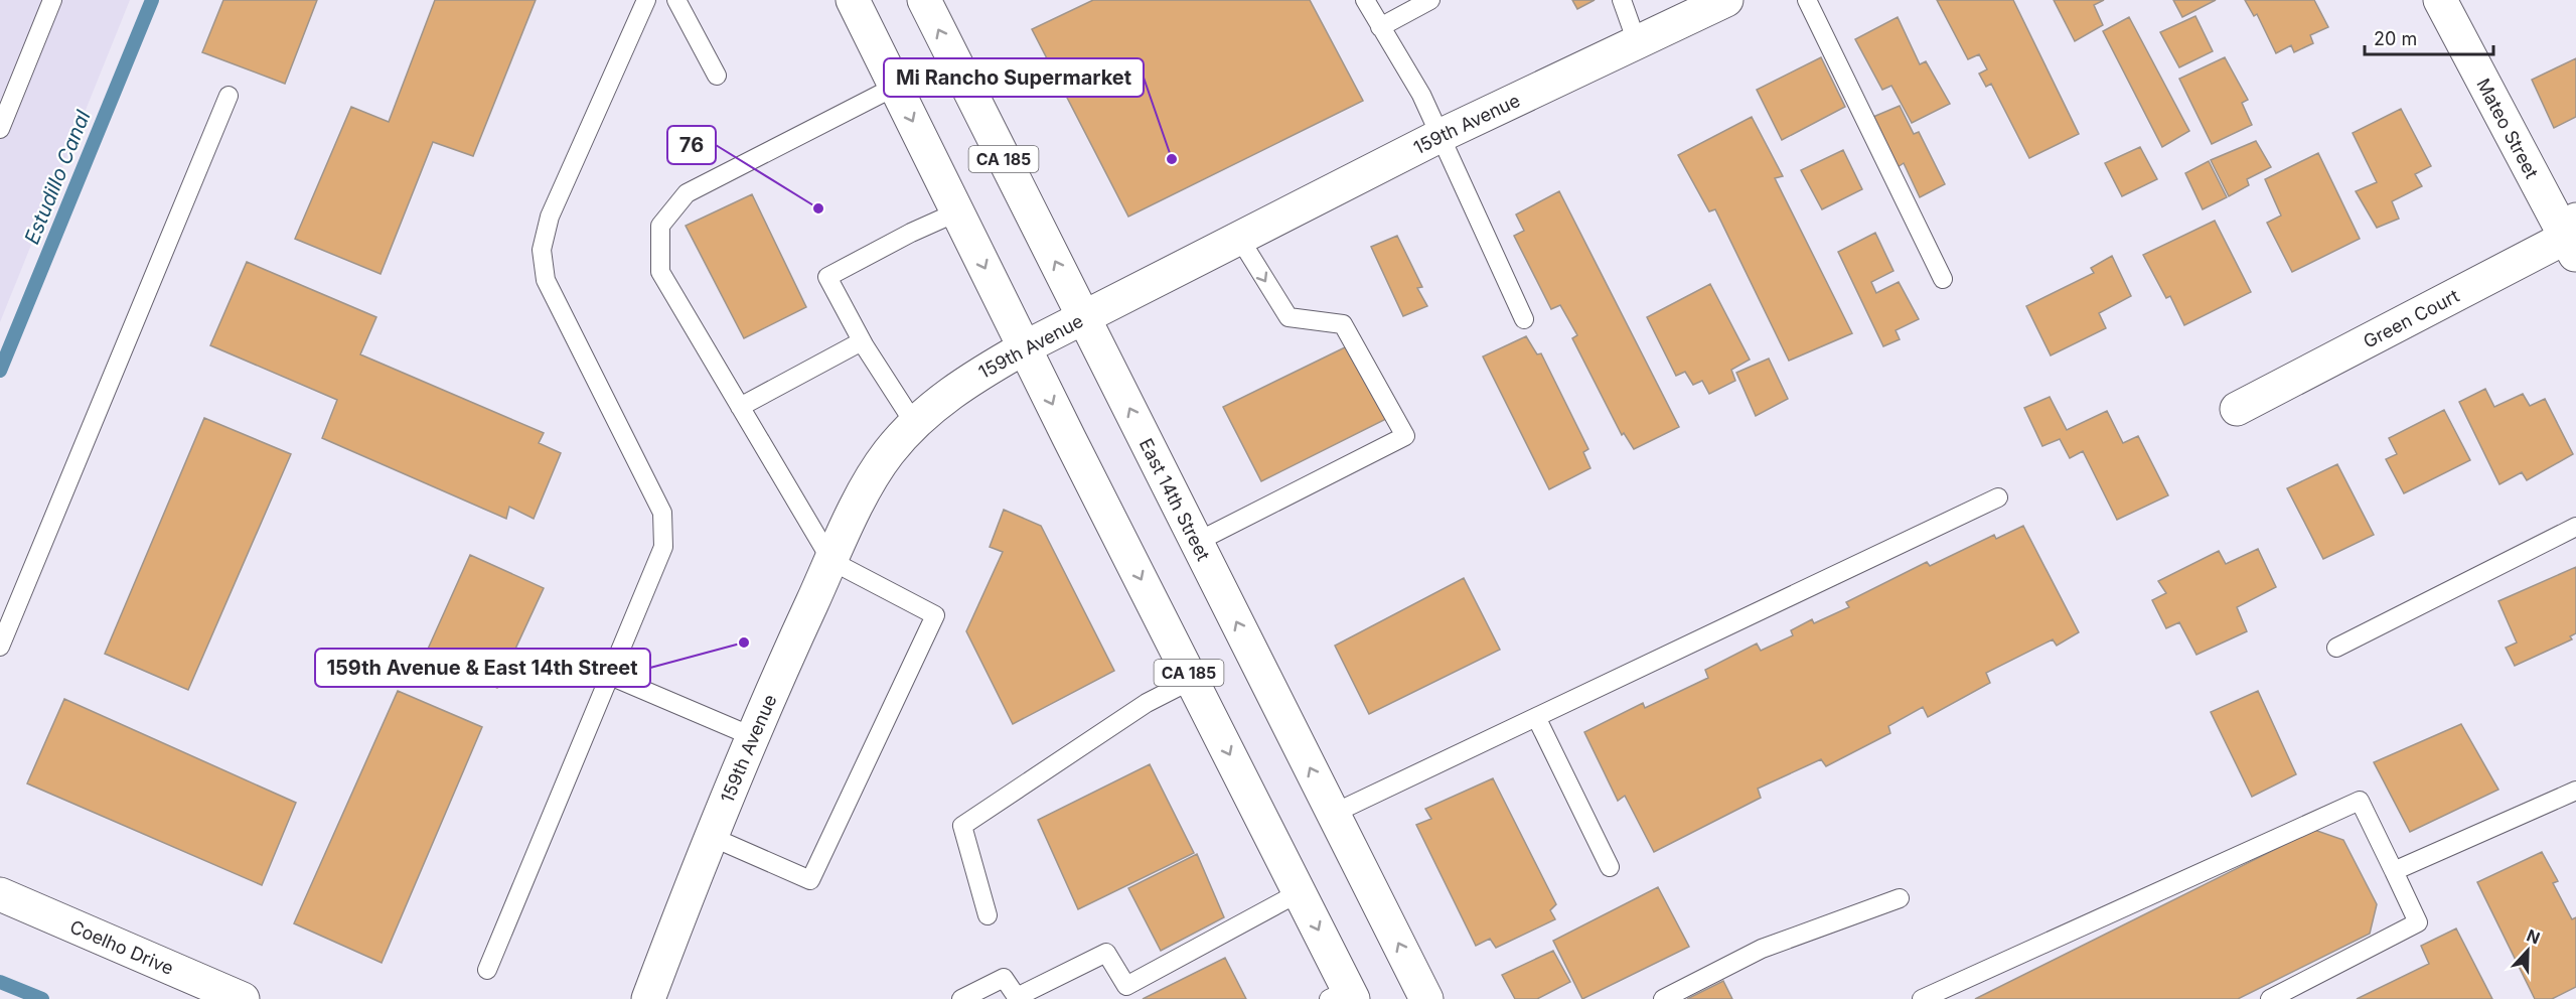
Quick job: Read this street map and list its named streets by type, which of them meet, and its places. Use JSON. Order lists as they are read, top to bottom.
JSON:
{
  "streets": {
    "street": [
      "159th Avenue",
      "Mateo Street",
      "CA 185",
      "Green Court",
      "East 14th Street",
      "Coelho Drive"
    ]
  },
  "crossings": [
    ["159th Avenue", "CA 185"],
    ["159th Avenue", "East 14th Street"],
    ["Mateo Street", "Green Court"]
  ],
  "water": ["Estudillo Canal"],
  "places": ["Mi Rancho Supermarket", "76", "159th Avenue & East 14th Street"],
  "scale_bar": "20 m",
  "north": "top"
}
